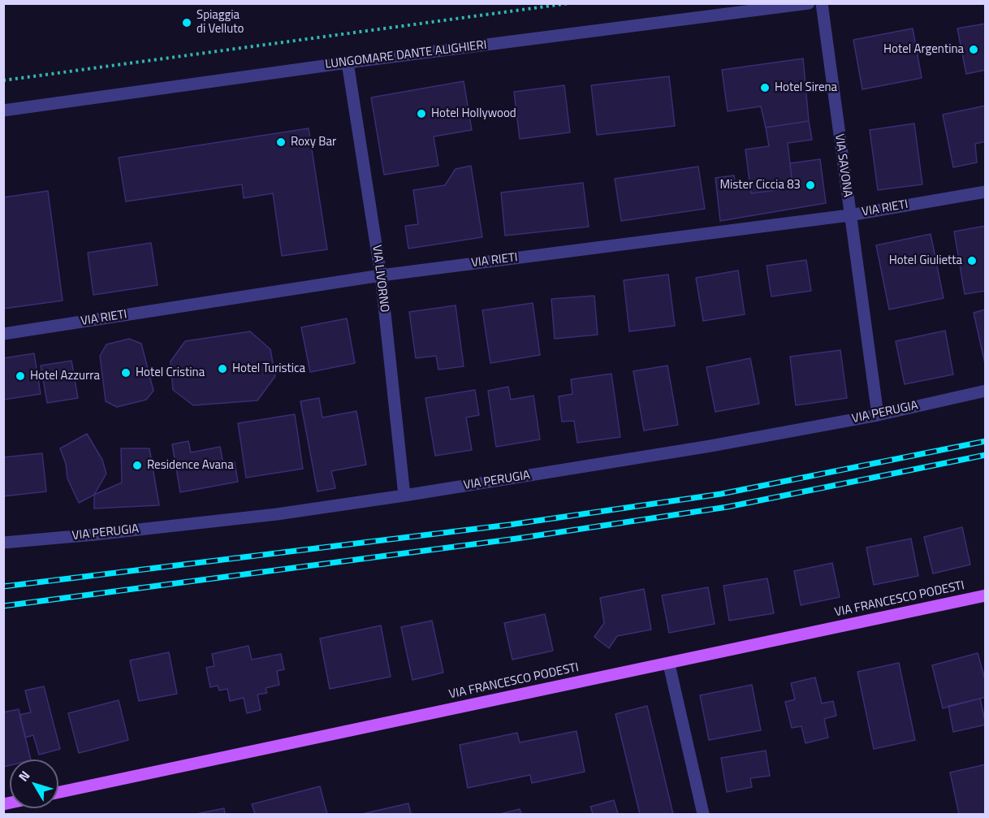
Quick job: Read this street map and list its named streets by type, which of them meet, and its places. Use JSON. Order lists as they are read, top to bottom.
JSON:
{
  "streets": {
    "main road": ["VIA FRANCESCO PODESTI"],
    "street": [
      "LUNGOMARE DANTE ALIGHIERI",
      "VIA SAVONA",
      "VIA RIETI",
      "VIA LIVORNO",
      "VIA PERUGIA"
    ]
  },
  "crossings": [
    ["LUNGOMARE DANTE ALIGHIERI", "VIA LIVORNO"],
    ["VIA SAVONA", "VIA RIETI"],
    ["VIA SAVONA", "VIA PERUGIA"],
    ["VIA RIETI", "VIA LIVORNO"],
    ["VIA LIVORNO", "VIA PERUGIA"]
  ],
  "places": [
    "Spiaggia di Velluto",
    "Hotel Argentina",
    "Hotel Sirena",
    "Hotel Hollywood",
    "Roxy Bar",
    "Mister Ciccia 83",
    "Hotel Giulietta",
    "Hotel Turistica",
    "Hotel Cristina",
    "Hotel Azzurra",
    "Residence Avana"
  ],
  "north": "top left"
}
